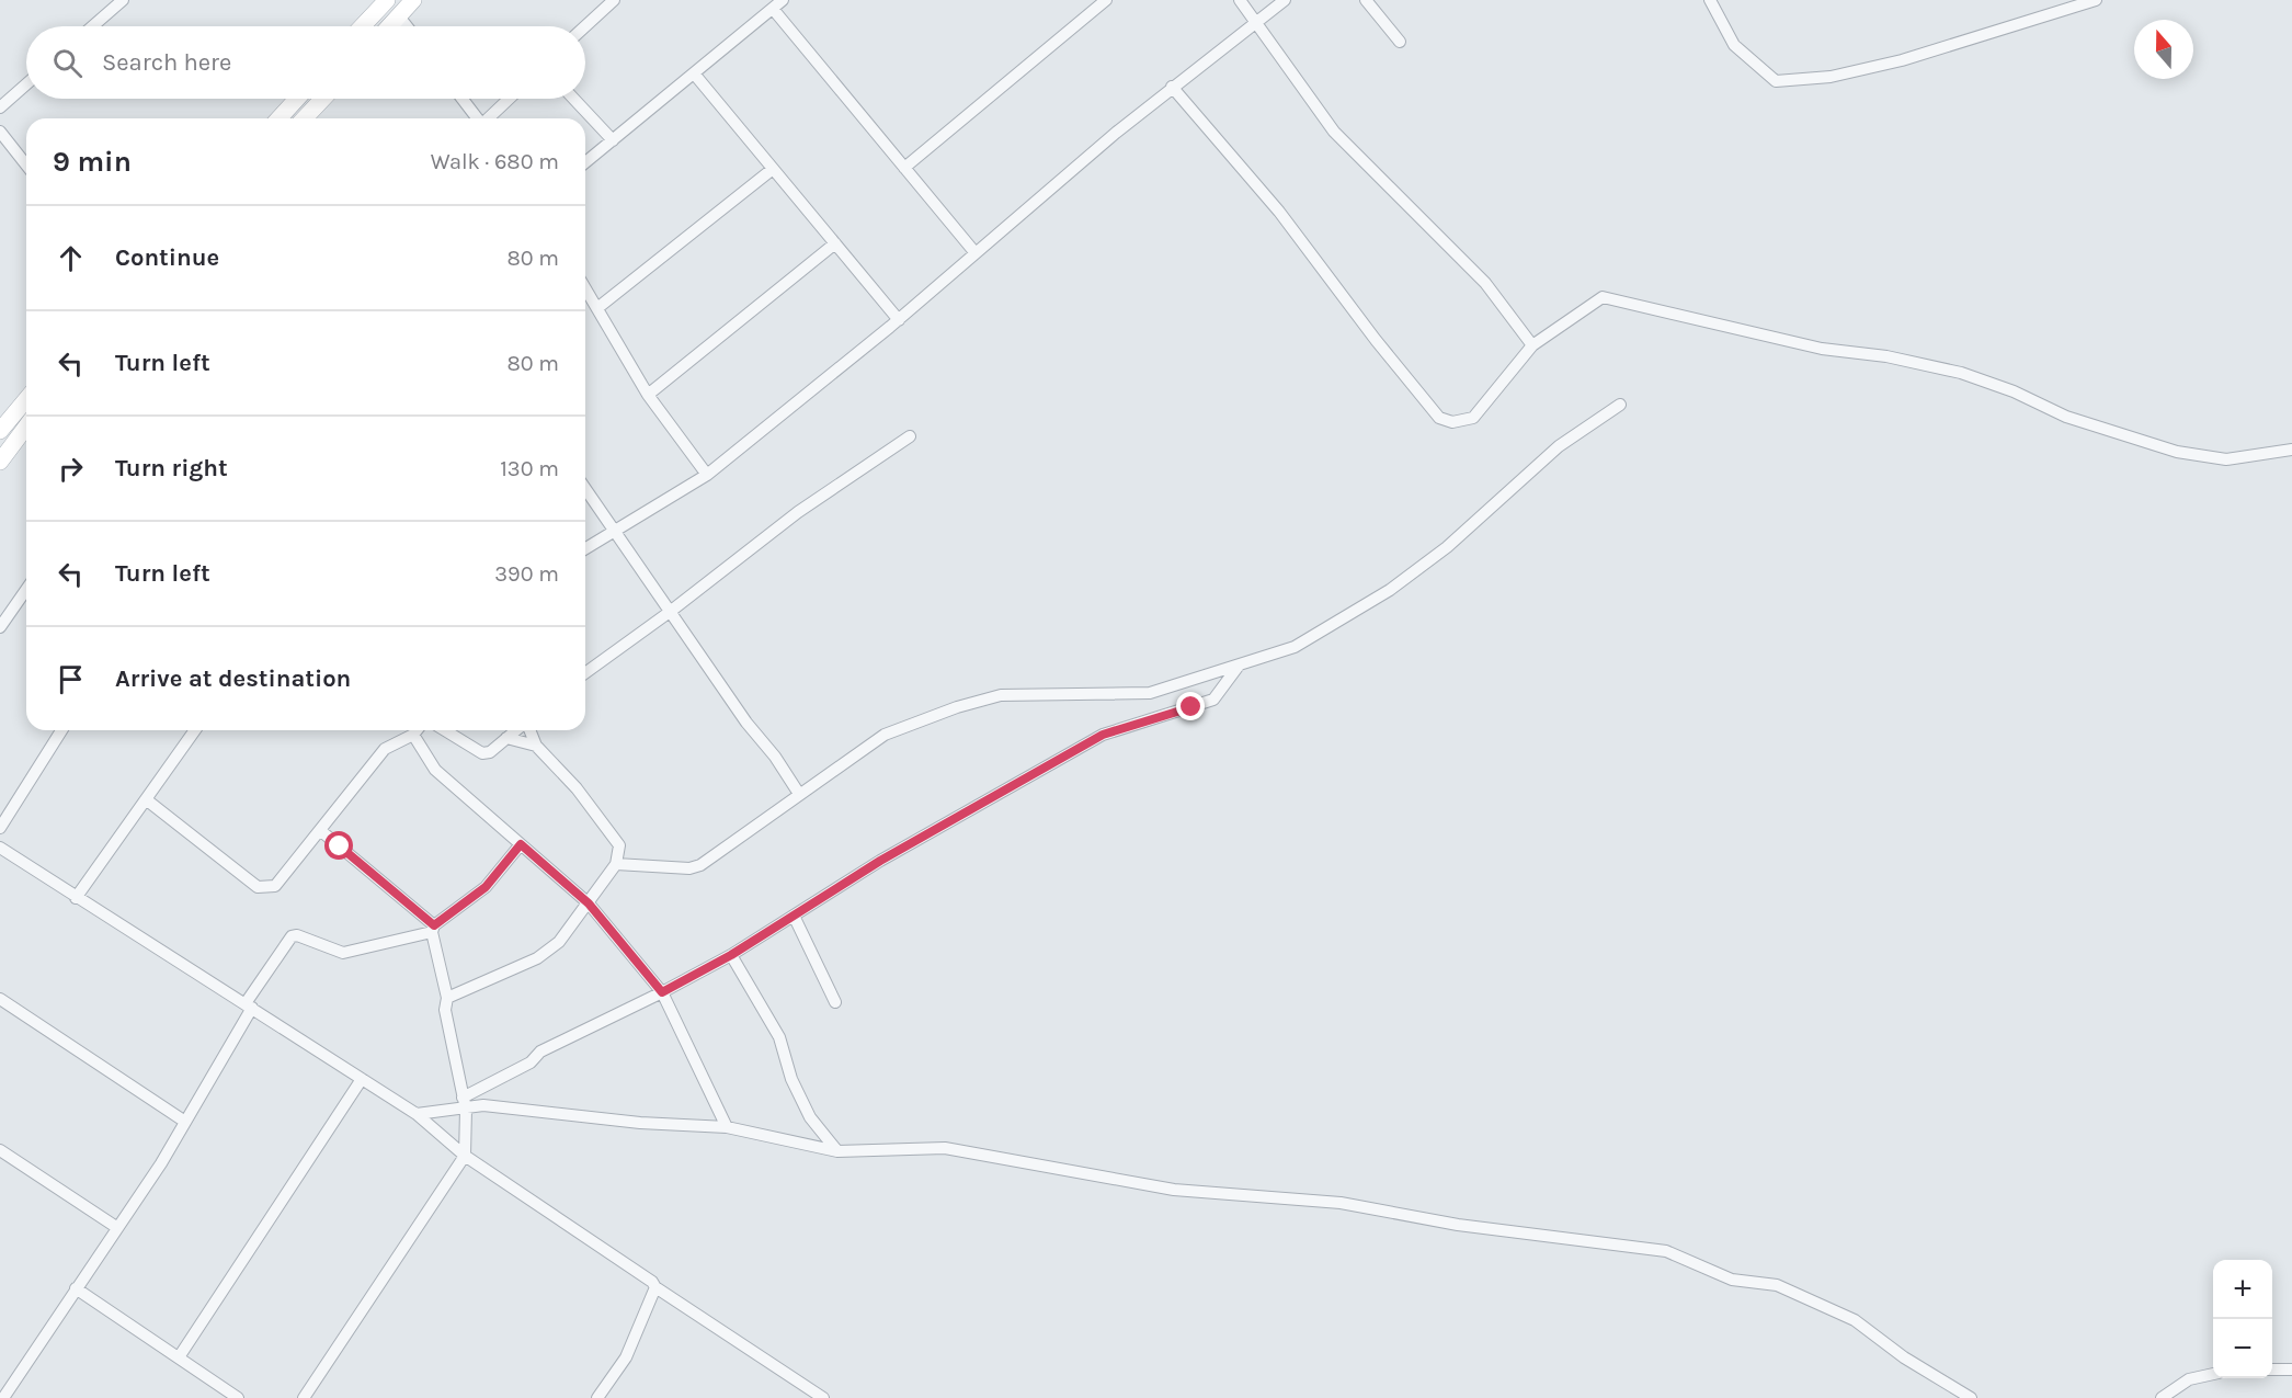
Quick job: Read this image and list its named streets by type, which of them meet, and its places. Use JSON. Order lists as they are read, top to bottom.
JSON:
{
  "north": "top",
  "page": {
    "search": "Search here",
    "heading": ["9 min", "Walk · 680 m"],
    "list": [
      ["Continue", "80 m"],
      ["Turn left", "80 m"],
      ["Turn right", "130 m"],
      ["Turn left", "390 m"],
      "Arrive at destination"
    ],
    "map_buttons": ["+", "−"]
  }
}
